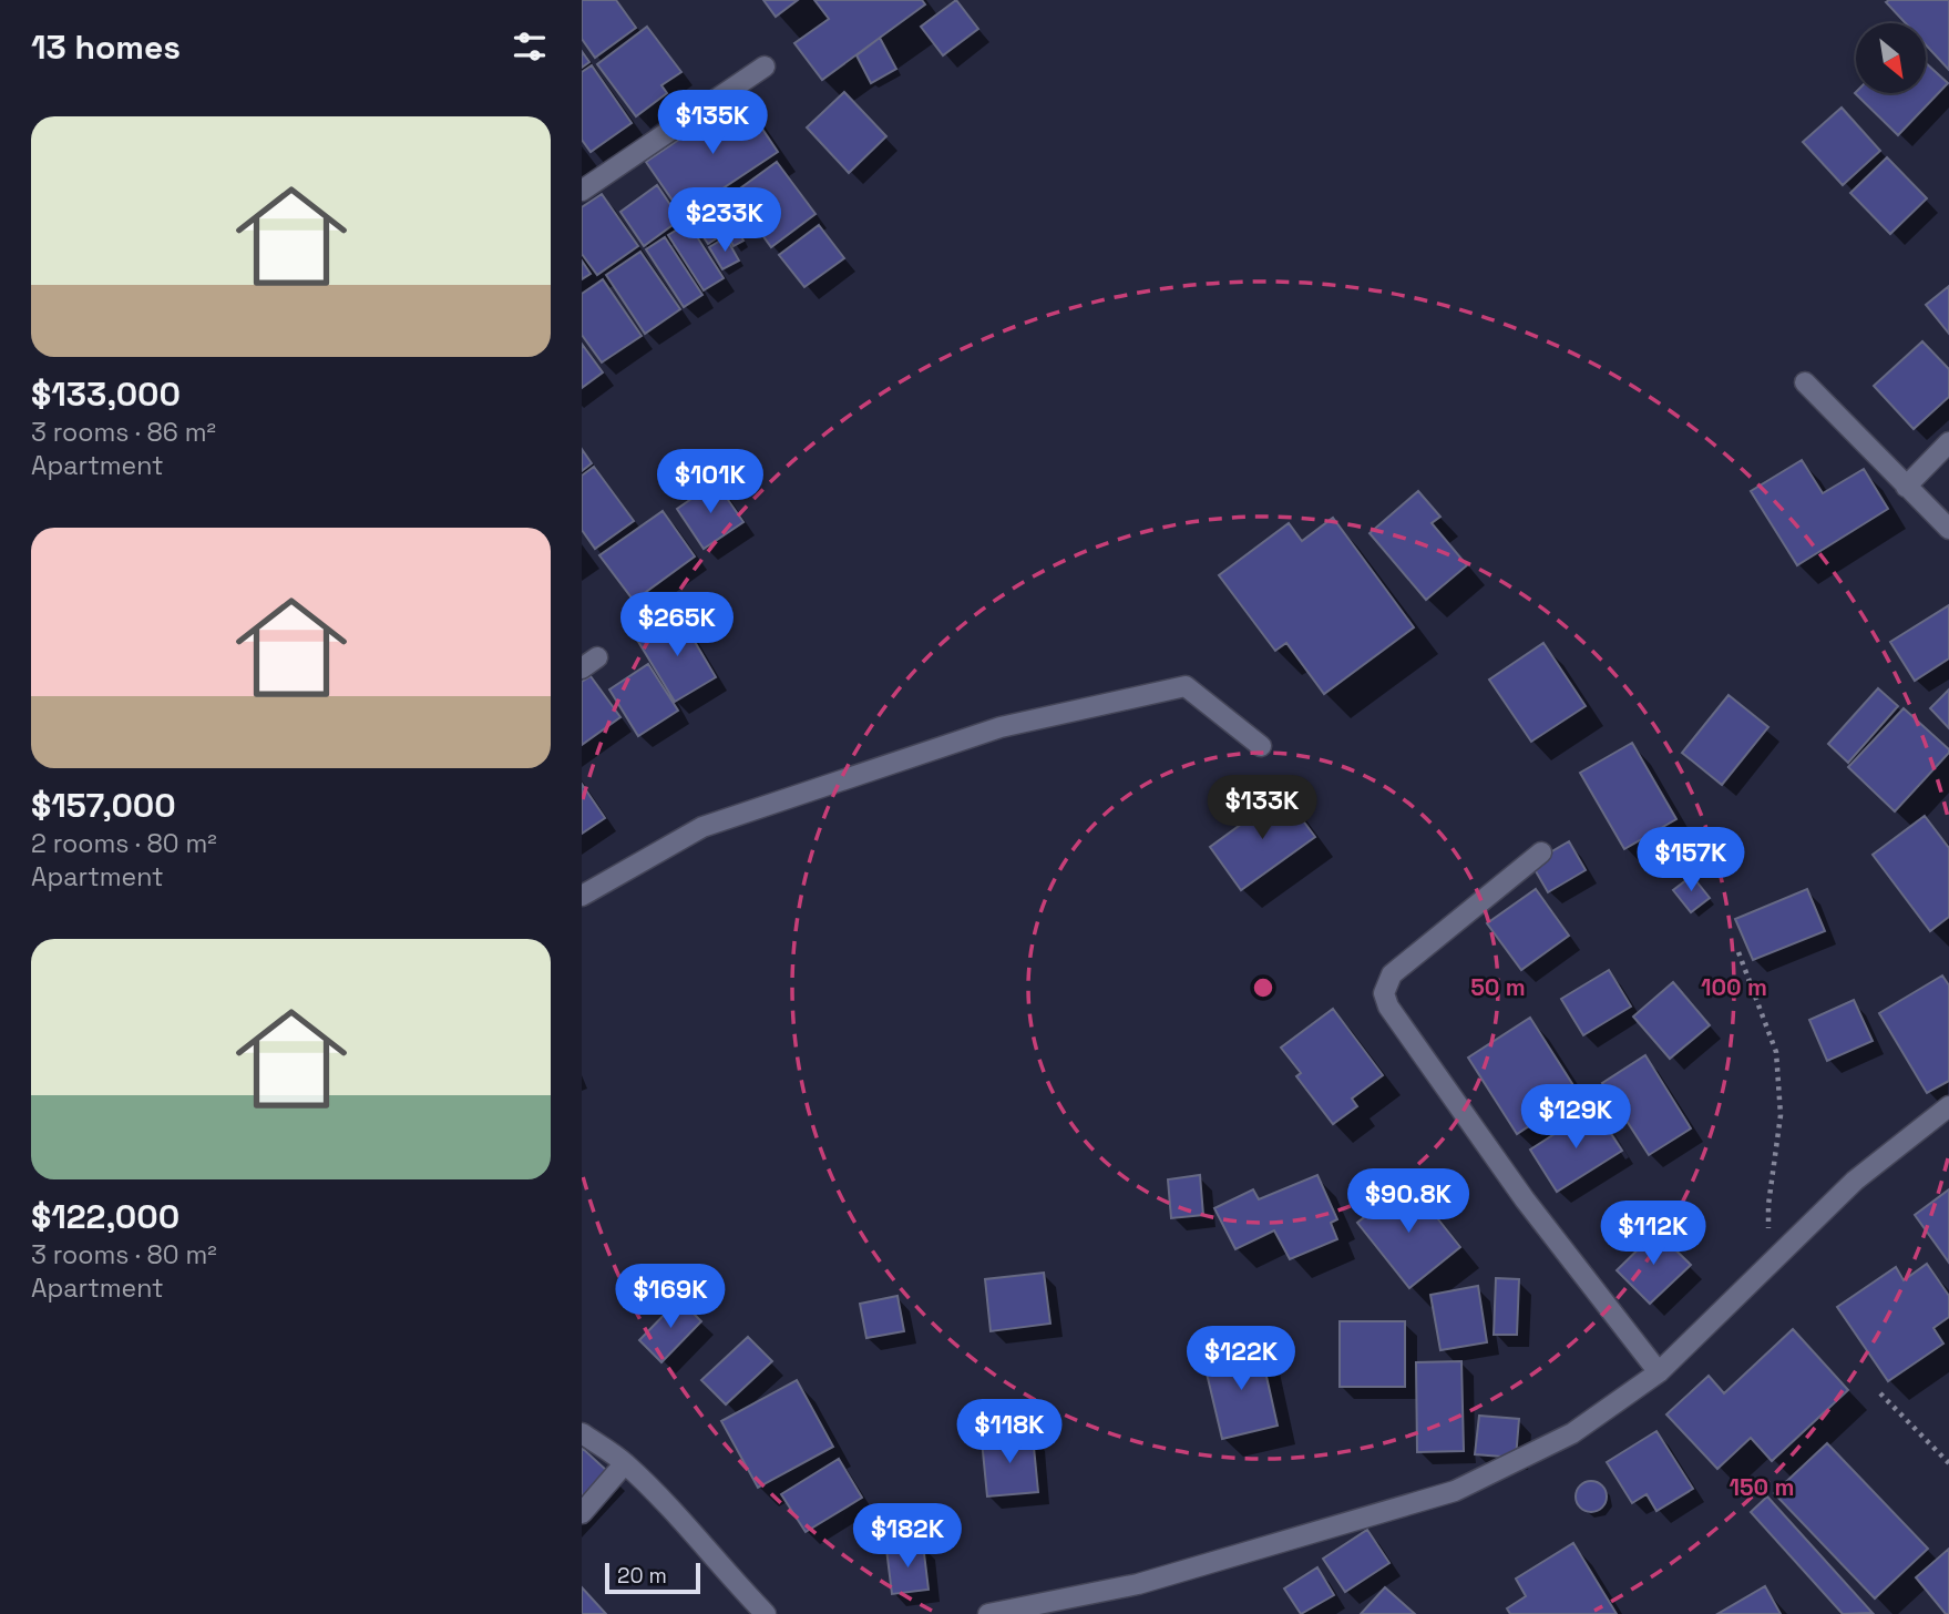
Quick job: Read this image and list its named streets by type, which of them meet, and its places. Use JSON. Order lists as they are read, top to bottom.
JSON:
{
  "scale_bar": "20 m",
  "north": "bottom right",
  "page": {
    "heading": "13 homes",
    "price": [
      "$135K",
      "$233K",
      "$101K",
      "$265K",
      "$133K",
      "$157K",
      "$129K",
      "$90.8K",
      "$112K",
      "$169K",
      "$122K",
      "$118K",
      "$182K"
    ],
    "list": [
      {
        "name": "$133,000",
        "note": "3 rooms · 86 m² · Apartment"
      },
      {
        "name": "$157,000",
        "note": "2 rooms · 80 m² · Apartment"
      },
      {
        "name": "$122,000",
        "note": "3 rooms · 80 m² · Apartment"
      }
    ],
    "scale": "20 m"
  },
  "rings": ["50 m", "100 m", "150 m"]
}
